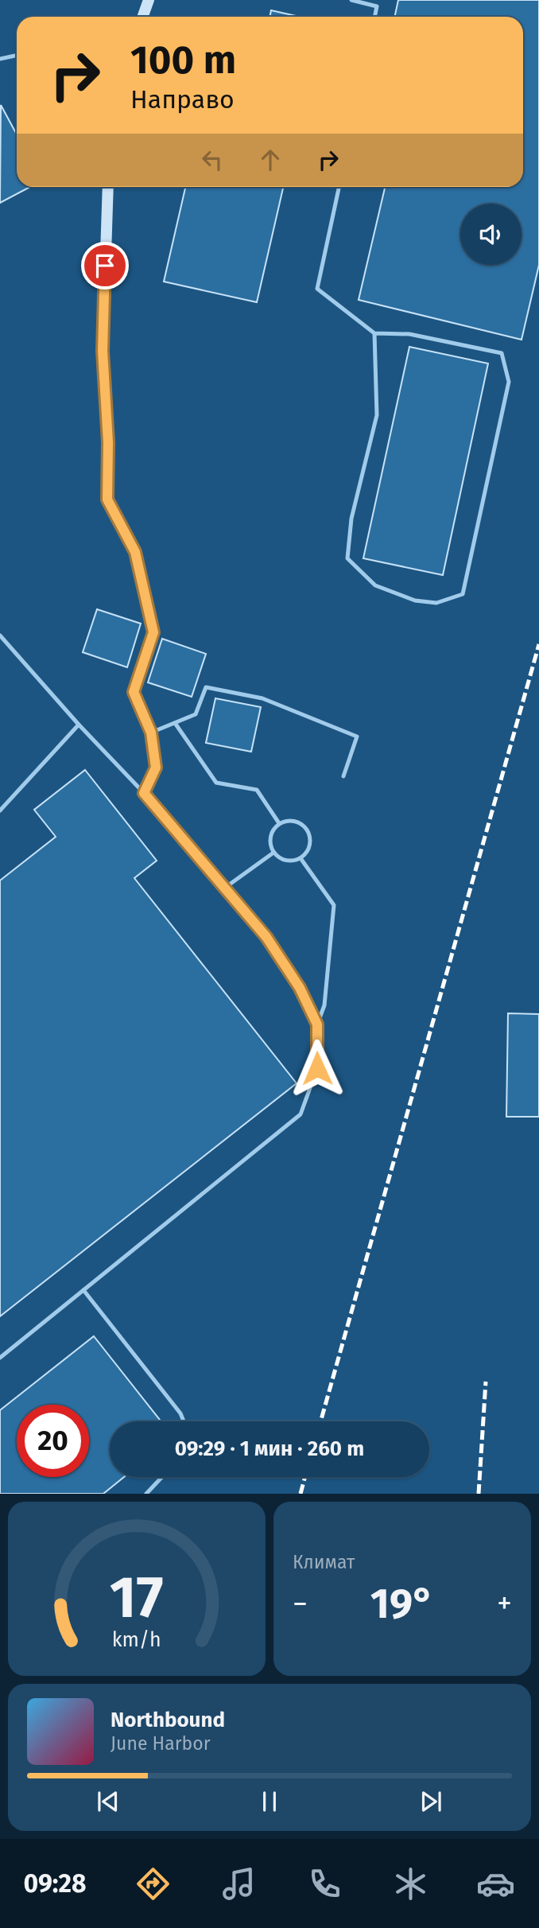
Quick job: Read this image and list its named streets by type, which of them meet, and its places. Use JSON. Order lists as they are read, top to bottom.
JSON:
{
  "page": {
    "turn": ["100 m", "Направо"],
    "limit": "20",
    "trip": "09:29 · 1 мин · 260 m",
    "tile": "Климат",
    "heat": ["−", "19°", "+"],
    "song": ["Northbound", "June Harbor"],
    "tabs": "09:28",
    "gauge": ["17", "km/h"]
  }
}
